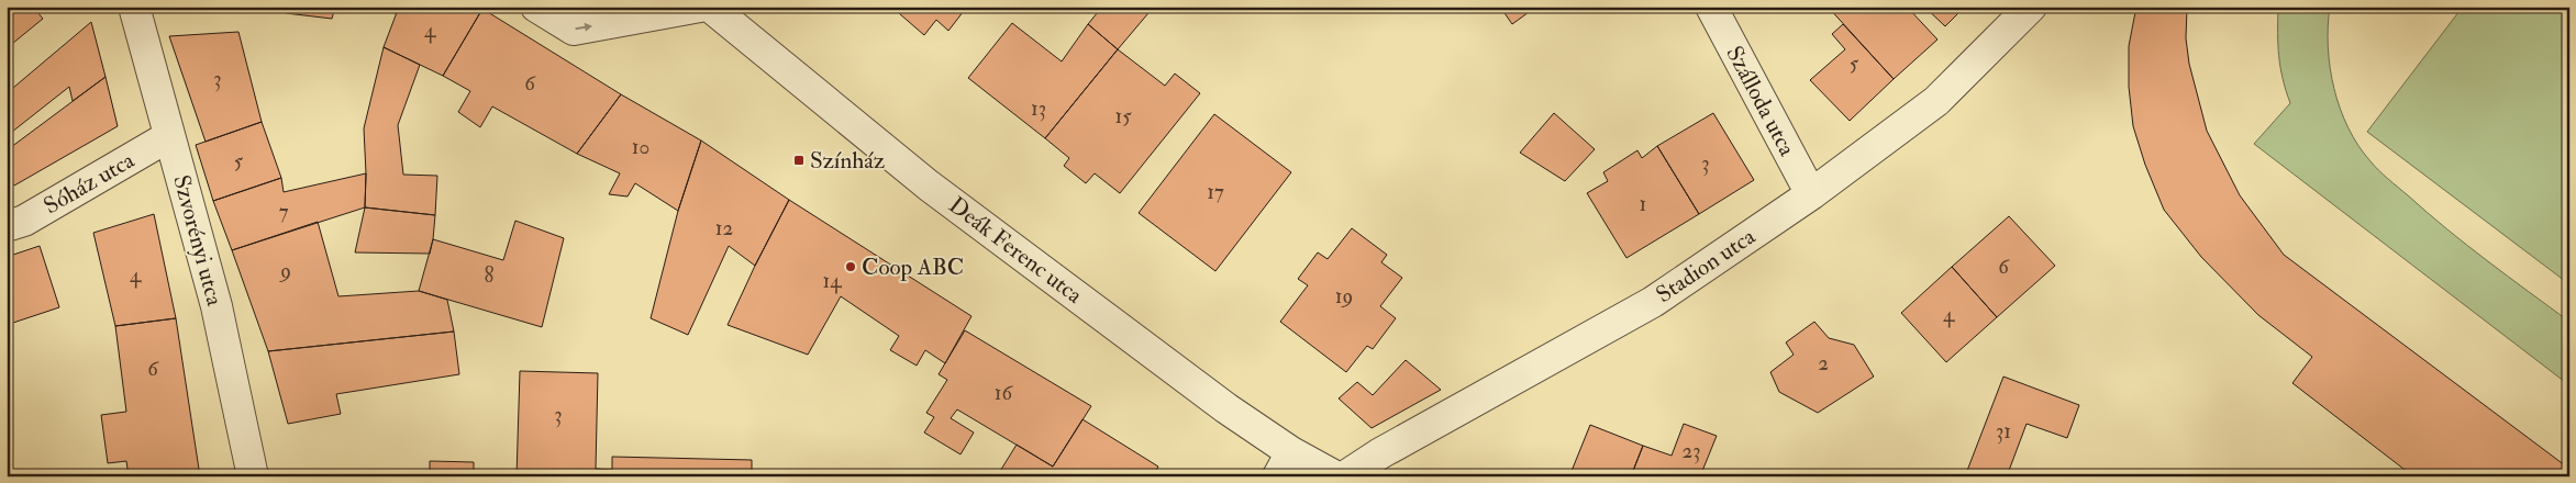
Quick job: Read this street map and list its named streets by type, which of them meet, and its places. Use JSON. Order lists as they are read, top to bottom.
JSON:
{
  "streets": {
    "street": [
      "Szálloda utca",
      "Sóház utca",
      "Szvorényi utca",
      "Deák Ferenc utca",
      "Stadion utca"
    ]
  },
  "crossings": [
    ["Szálloda utca", "Stadion utca"],
    ["Sóház utca", "Szvorényi utca"]
  ],
  "places": {
    "transit": ["Színház"],
    "other": ["Coop ABC"]
  },
  "house_numbers": [
    "4",
    "5",
    "3",
    "6",
    "13",
    "15",
    "10",
    "5",
    "3",
    "17",
    "1",
    "7",
    "12",
    "6",
    "9",
    "4",
    "8",
    "14",
    "19",
    "4",
    "2",
    "6",
    "16",
    "3",
    "31",
    "23"
  ]
}
